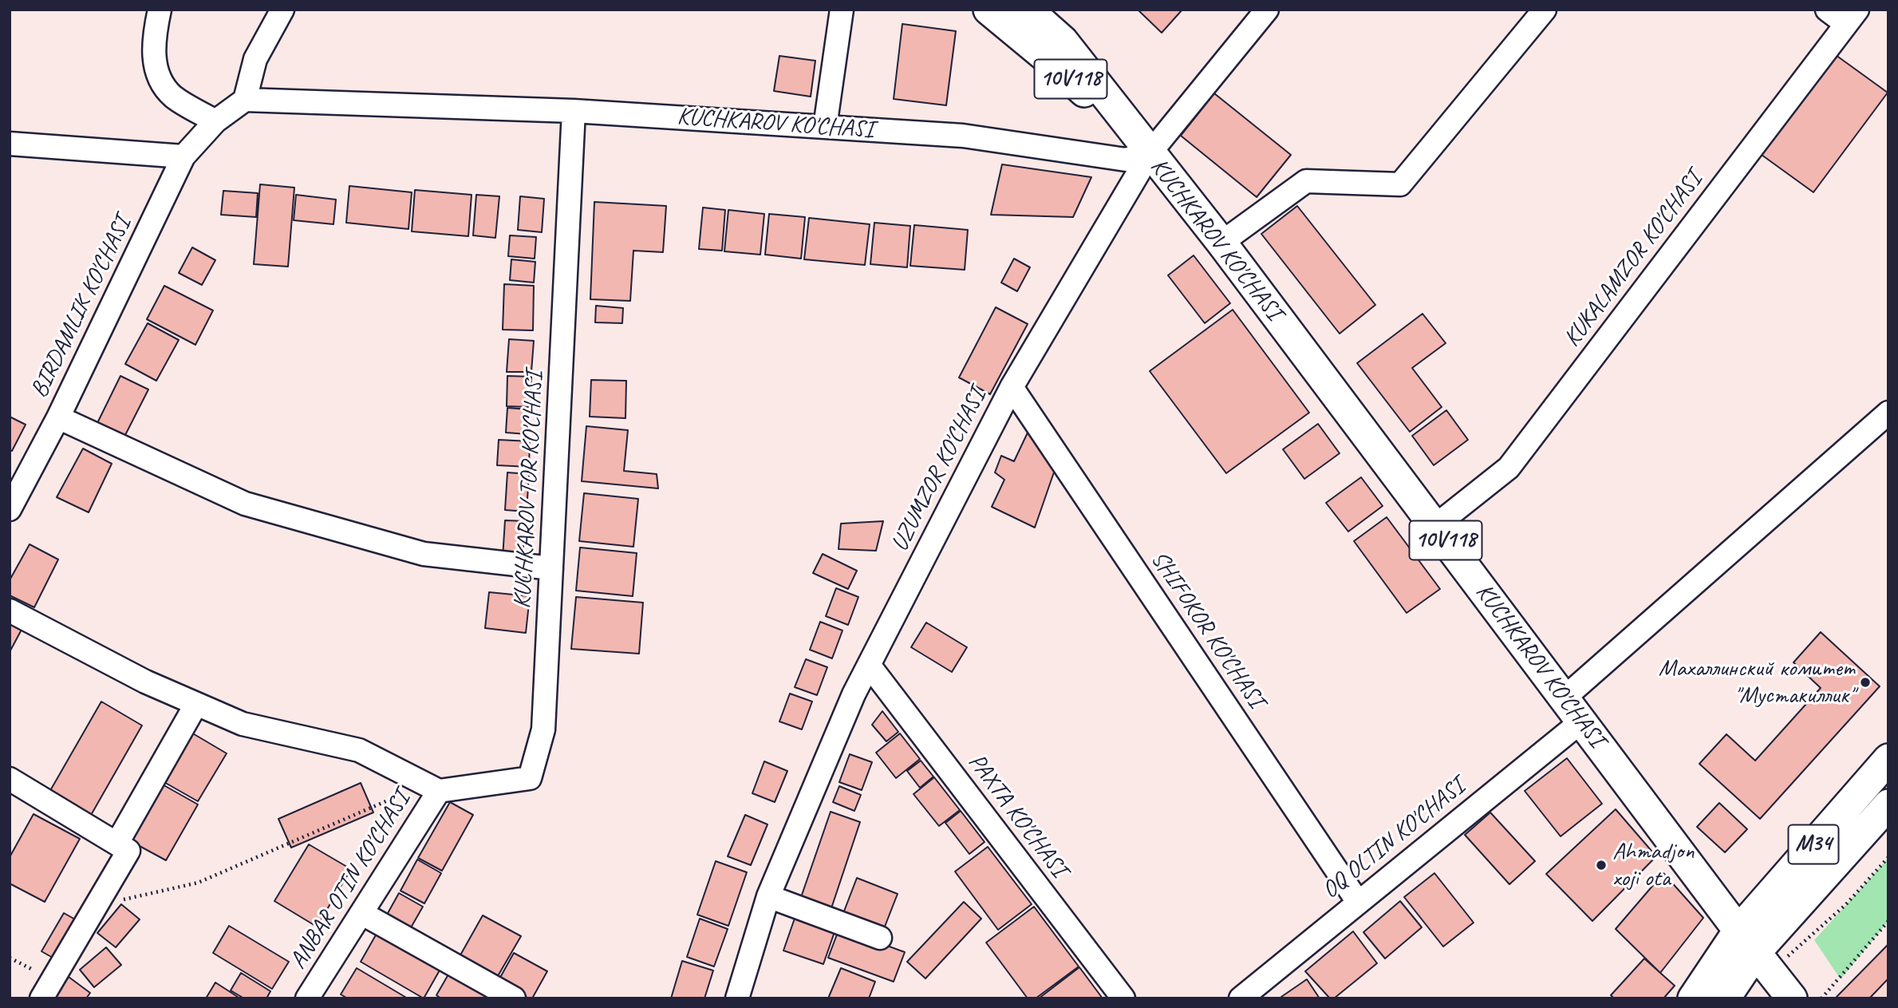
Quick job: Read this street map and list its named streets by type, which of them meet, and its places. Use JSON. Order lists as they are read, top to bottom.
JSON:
{
  "streets": {
    "main road": ["10V118", "KUCHKAROV KO'CHASI", "M34"],
    "street": [
      "KUKALAMZOR KO'CHASI",
      "BIRDAMLIK KO'CHASI",
      "UZUMZOR KO'CHASI",
      "KUCHKAROV TOR KO'CHASI",
      "SHIFOKOR KO'CHASI",
      "PAXTA KO'CHASI",
      "OQ OLTIN KO'CHASI",
      "ANBAR OTIN KO'CHASI"
    ]
  },
  "crossings": [
    ["10V118", "KUCHKAROV KO'CHASI"],
    ["10V118", "UZUMZOR KO'CHASI"],
    ["KUCHKAROV KO'CHASI", "KUKALAMZOR KO'CHASI"],
    ["KUCHKAROV KO'CHASI", "UZUMZOR KO'CHASI"],
    ["KUCHKAROV KO'CHASI", "KUCHKAROV TOR KO'CHASI"],
    ["KUCHKAROV KO'CHASI", "OQ OLTIN KO'CHASI"],
    ["KUCHKAROV KO'CHASI", "M34"],
    ["UZUMZOR KO'CHASI", "SHIFOKOR KO'CHASI"],
    ["UZUMZOR KO'CHASI", "PAXTA KO'CHASI"],
    ["KUCHKAROV TOR KO'CHASI", "ANBAR OTIN KO'CHASI"],
    ["SHIFOKOR KO'CHASI", "OQ OLTIN KO'CHASI"]
  ],
  "places": ["Махаллинский комитет \"Мустакиллик\"", "Ahmadjon xoji ota"]
}
